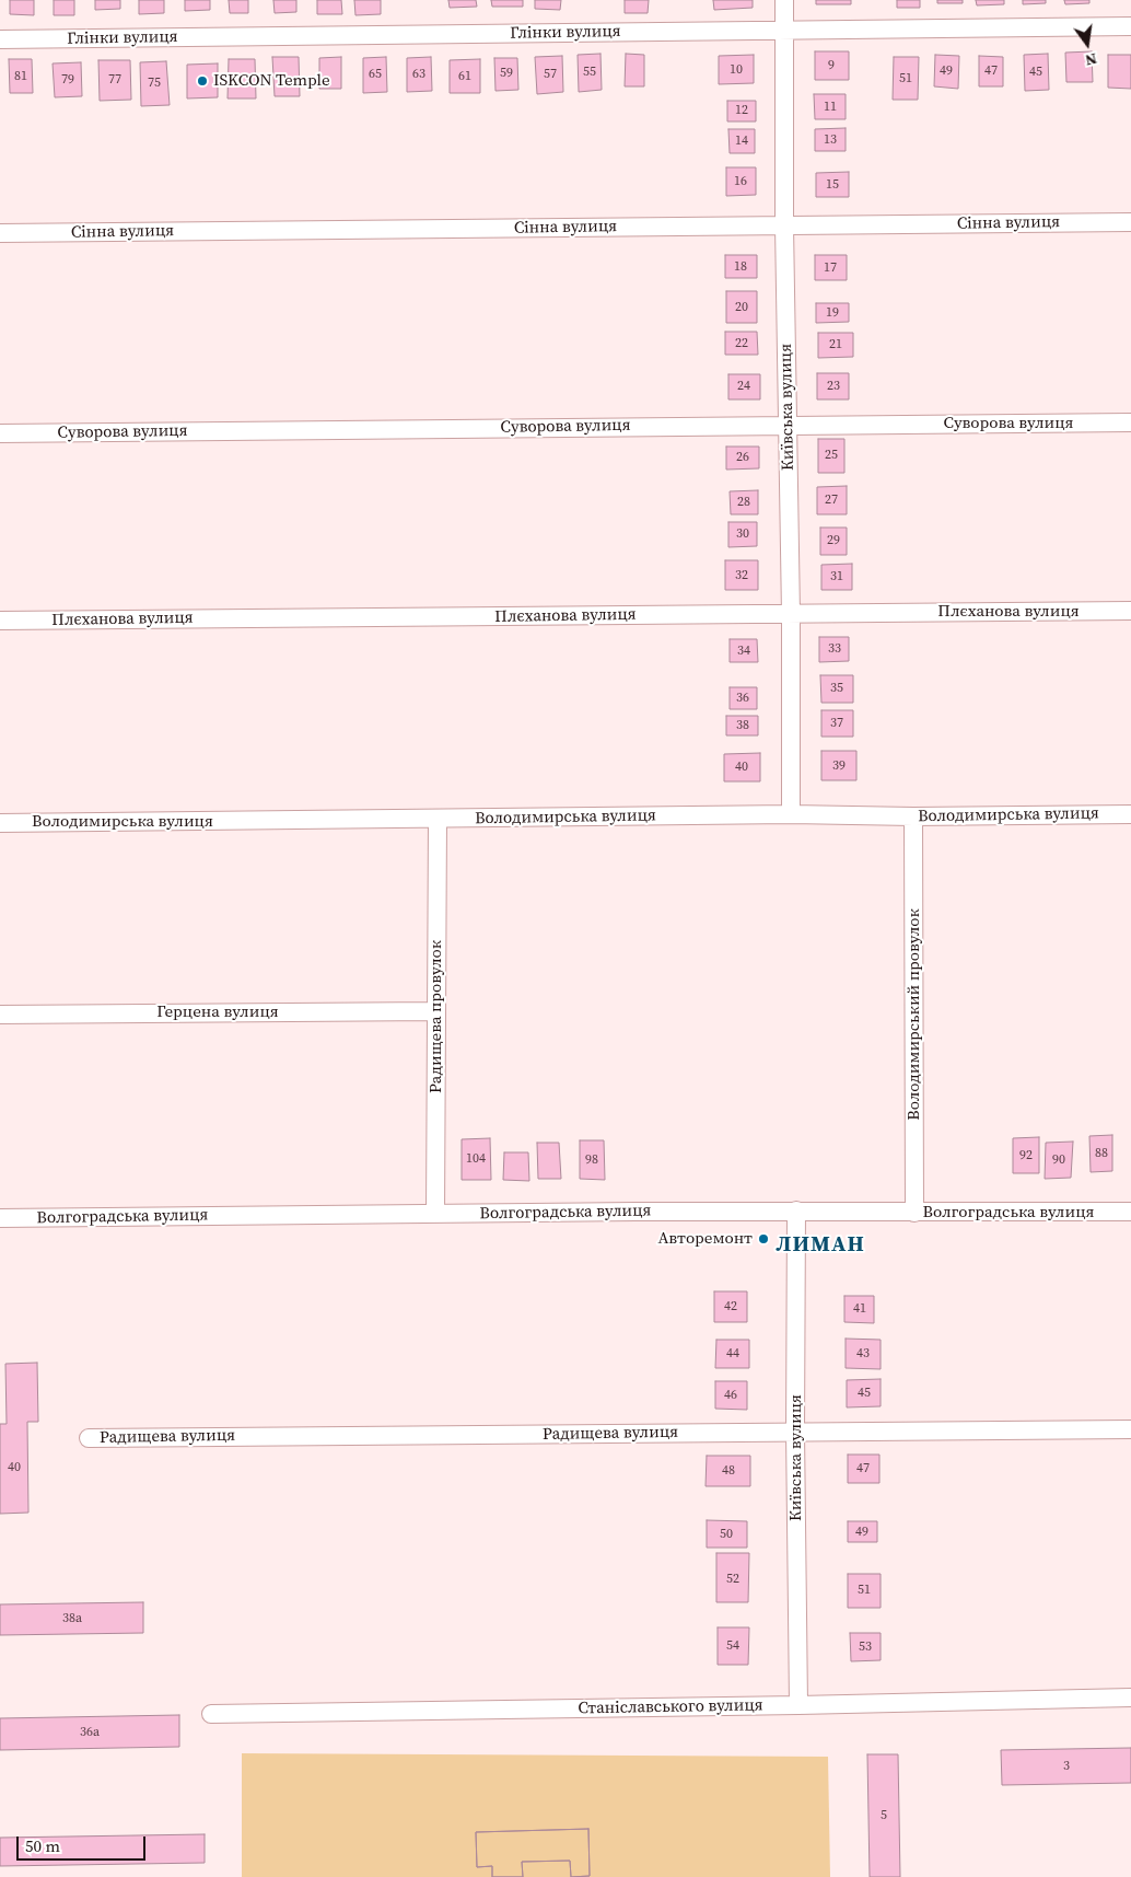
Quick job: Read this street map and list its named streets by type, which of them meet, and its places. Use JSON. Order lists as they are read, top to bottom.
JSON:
{
  "streets": {
    "street": [
      "Глінки вулиця",
      "Сінна вулиця",
      "Київська вулиця",
      "Суворова вулиця",
      "Плєханова вулиця",
      "Володимирська вулиця",
      "Герцена вулиця",
      "Володимирський провулок",
      "Радищева провулок",
      "Волгоградська вулиця",
      "Радищева вулиця",
      "Станіславського вулиця"
    ]
  },
  "crossings": [
    ["Глінки вулиця", "Київська вулиця"],
    ["Сінна вулиця", "Київська вулиця"],
    ["Київська вулиця", "Суворова вулиця"],
    ["Київська вулиця", "Плєханова вулиця"],
    ["Київська вулиця", "Володимирська вулиця"],
    ["Київська вулиця", "Волгоградська вулиця"],
    ["Київська вулиця", "Радищева вулиця"],
    ["Київська вулиця", "Станіславського вулиця"],
    ["Володимирська вулиця", "Володимирський провулок"],
    ["Володимирська вулиця", "Радищева провулок"],
    ["Герцена вулиця", "Радищева провулок"],
    ["Володимирський провулок", "Волгоградська вулиця"],
    ["Радищева провулок", "Волгоградська вулиця"]
  ],
  "districts": ["ЛИМАН"],
  "places": ["ISKCON Temple", "Авторемонт"],
  "house_numbers": [
    "9",
    "10",
    "49",
    "47",
    "55",
    "45",
    "59",
    "65",
    "63",
    "57",
    "81",
    "61",
    "51",
    "79",
    "77",
    "75",
    "11",
    "12",
    "13",
    "14",
    "16",
    "15",
    "18",
    "17",
    "20",
    "19",
    "22",
    "21",
    "24",
    "23",
    "25",
    "26",
    "27",
    "28",
    "30",
    "29",
    "32",
    "31",
    "33",
    "34",
    "35",
    "36",
    "37",
    "38",
    "39",
    "40",
    "88",
    "92",
    "104",
    "98",
    "90",
    "42",
    "41",
    "44",
    "43",
    "45",
    "46",
    "40",
    "47",
    "48",
    "49",
    "50",
    "52",
    "51",
    "38а",
    "54",
    "53",
    "36а",
    "3",
    "5"
  ],
  "scale_bar": "50 m",
  "north": "bottom"
}
